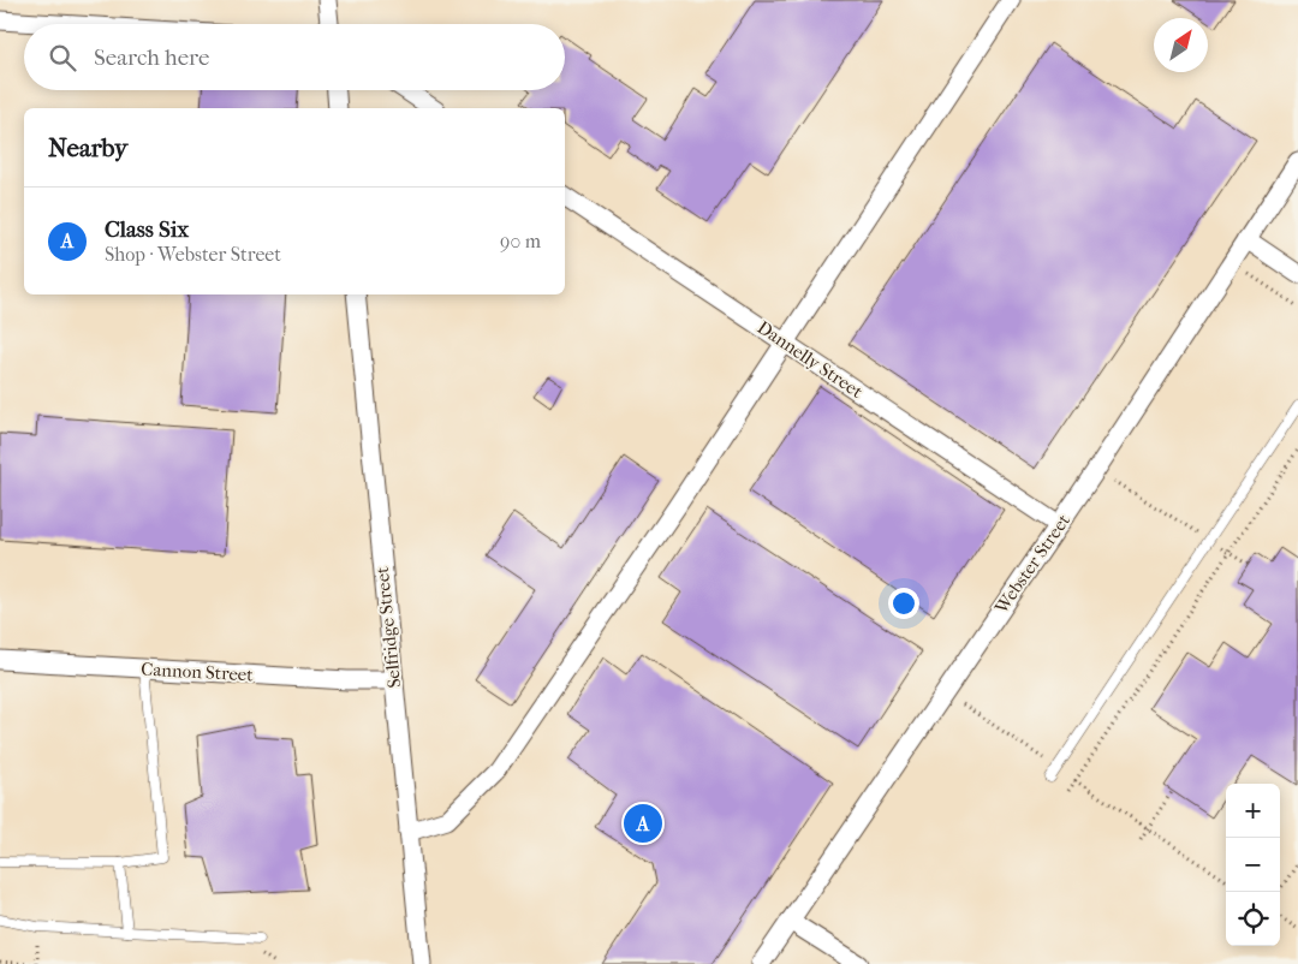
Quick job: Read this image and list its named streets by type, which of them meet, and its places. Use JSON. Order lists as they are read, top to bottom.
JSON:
{
  "streets": {
    "street": [
      "Dannelly Street",
      "Webster Street",
      "Selfridge Street",
      "Cannon Street"
    ]
  },
  "crossings": [
    ["Dannelly Street", "Webster Street"],
    ["Selfridge Street", "Cannon Street"]
  ],
  "north": "top right",
  "page": {
    "search": "Search here",
    "heading": "Nearby",
    "list": [
      {
        "mark": "A",
        "name": "Class Six",
        "note": "Shop · Webster Street",
        "value": "90 m"
      }
    ],
    "map_buttons": ["+", "−"],
    "pins": "A"
  }
}
